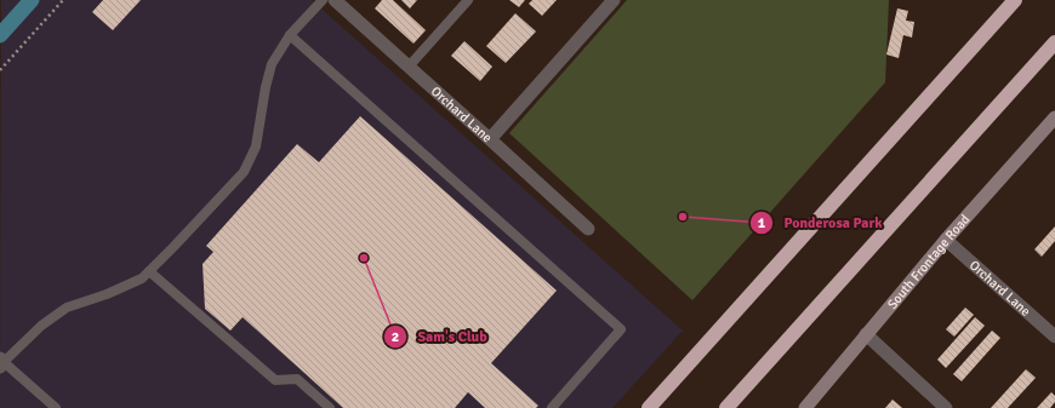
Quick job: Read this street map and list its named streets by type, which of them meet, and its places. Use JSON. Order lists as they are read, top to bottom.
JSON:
{
  "streets": {
    "main road": ["South Frontage Road"],
    "street": ["Orchard Lane"]
  },
  "crossings": [
    ["Orchard Lane", "South Frontage Road"]
  ],
  "places": ["Ponderosa Park", "Sam's Club"]
}
